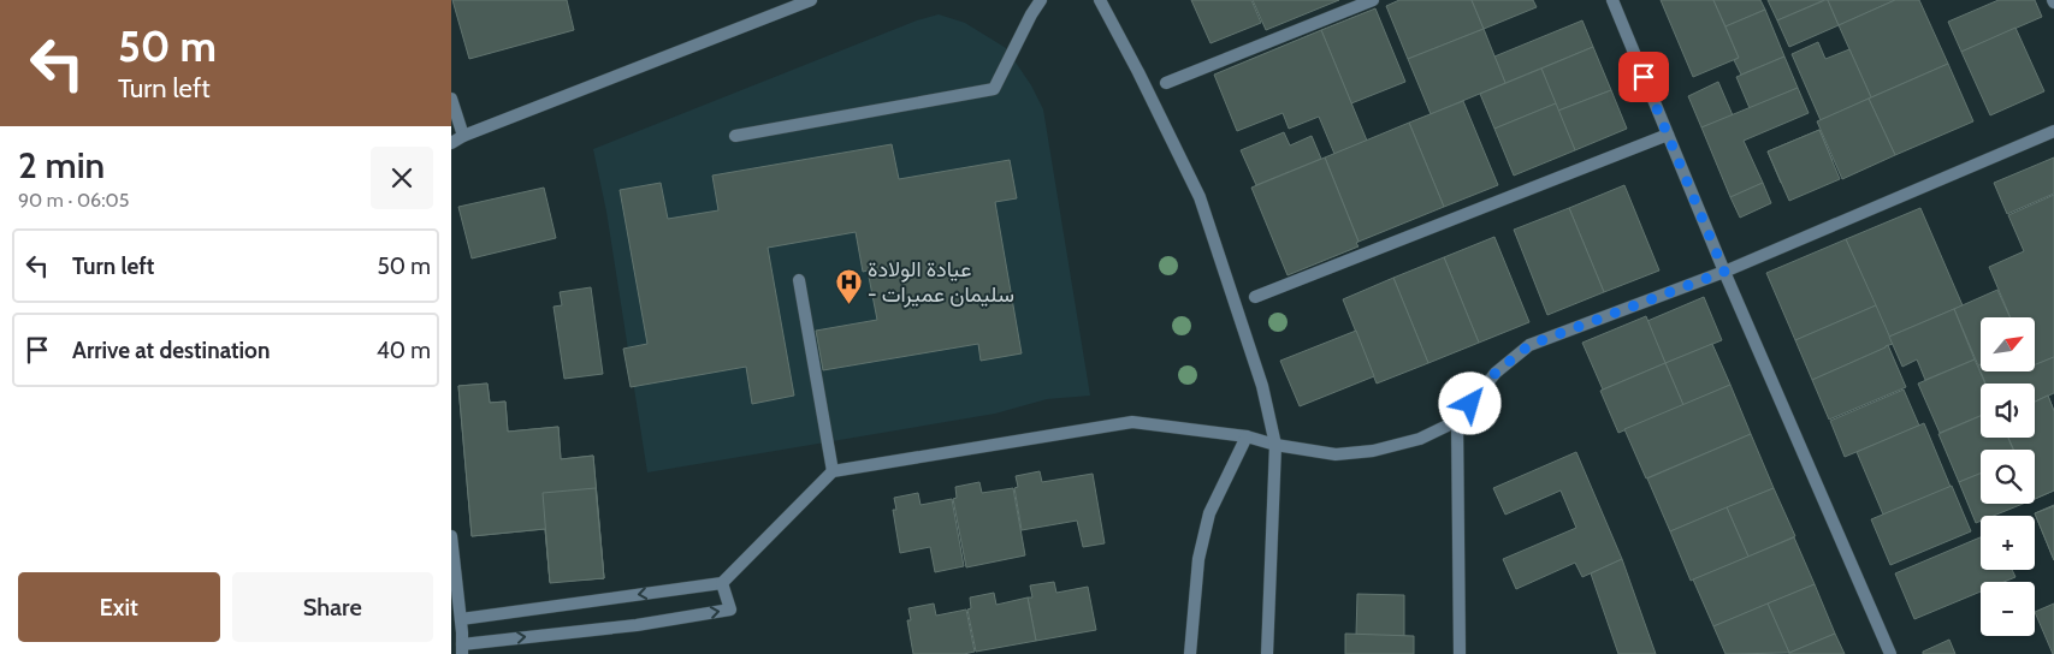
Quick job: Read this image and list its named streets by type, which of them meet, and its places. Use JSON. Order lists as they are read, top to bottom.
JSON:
{
  "places": {
    "hospital": ["عيادة الولادة - سليمان عميرات"]
  },
  "north": "top right",
  "page": {
    "turn": ["50 m", "Turn left"],
    "heading": ["2 min", "90 m · 06:05"],
    "list": [
      {
        "name": "Turn left",
        "value": "50 m"
      },
      {
        "name": "Arrive at destination",
        "value": "40 m"
      }
    ],
    "map_buttons": ["+", "−"],
    "buttons": ["Exit", "Share"]
  }
}
